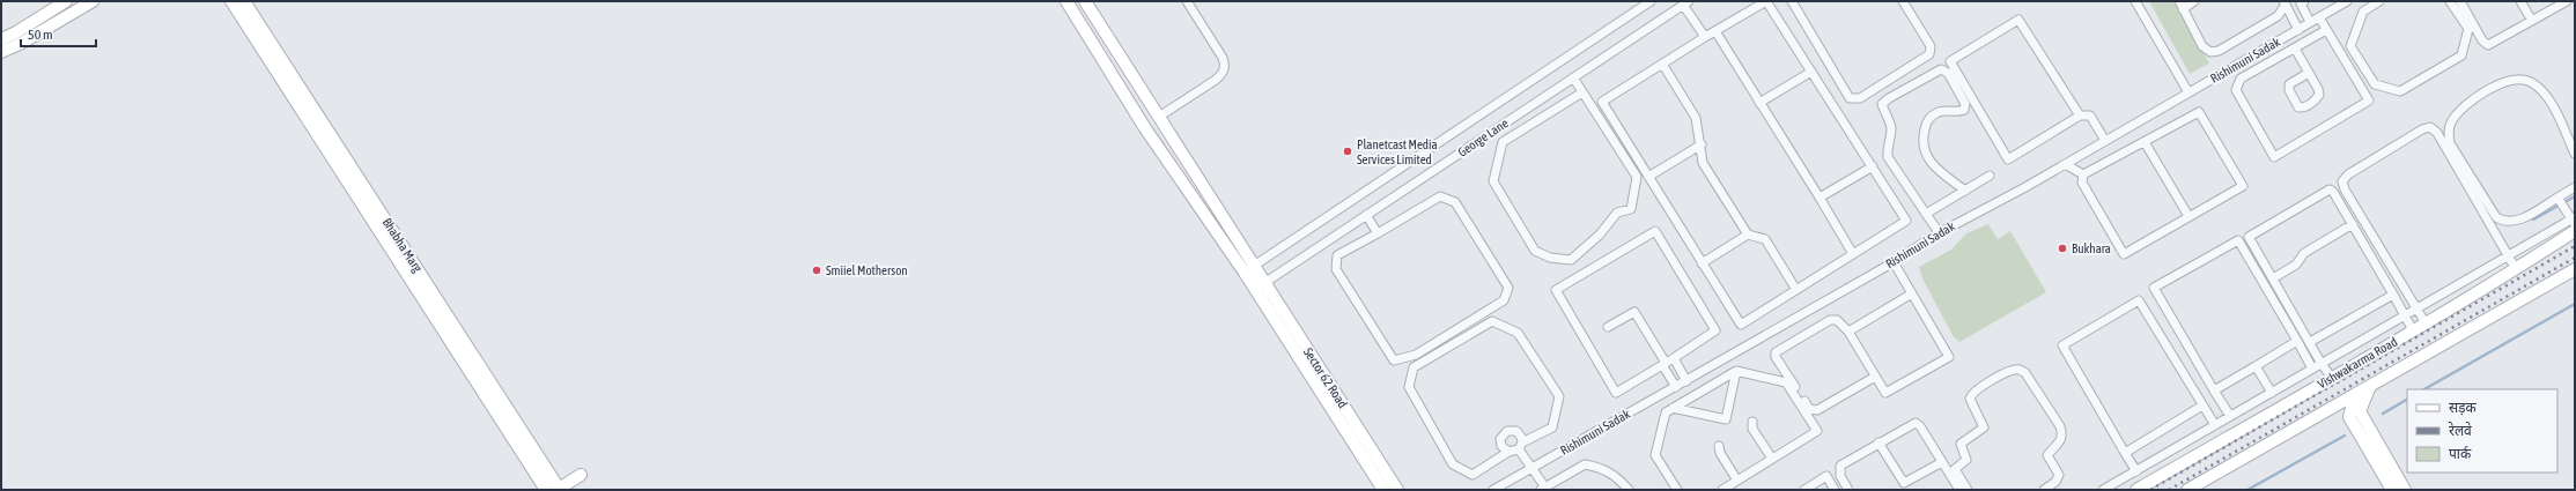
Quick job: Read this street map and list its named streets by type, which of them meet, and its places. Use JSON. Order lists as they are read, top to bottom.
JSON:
{
  "streets": {
    "street": [
      "Rishimuni Sadak",
      "George Lane",
      "Bhabha Marg",
      "Vishwakarma Road",
      "Sector 62 Road"
    ]
  },
  "crossings": [
    ["George Lane", "Sector 62 Road"]
  ],
  "places": ["Planetcast Media Services Limited", "Bukhara", "Smiiel Motherson"],
  "legend": ["सड़क", "रेलवे", "पार्क"],
  "scale_bar": "50 m"
}
